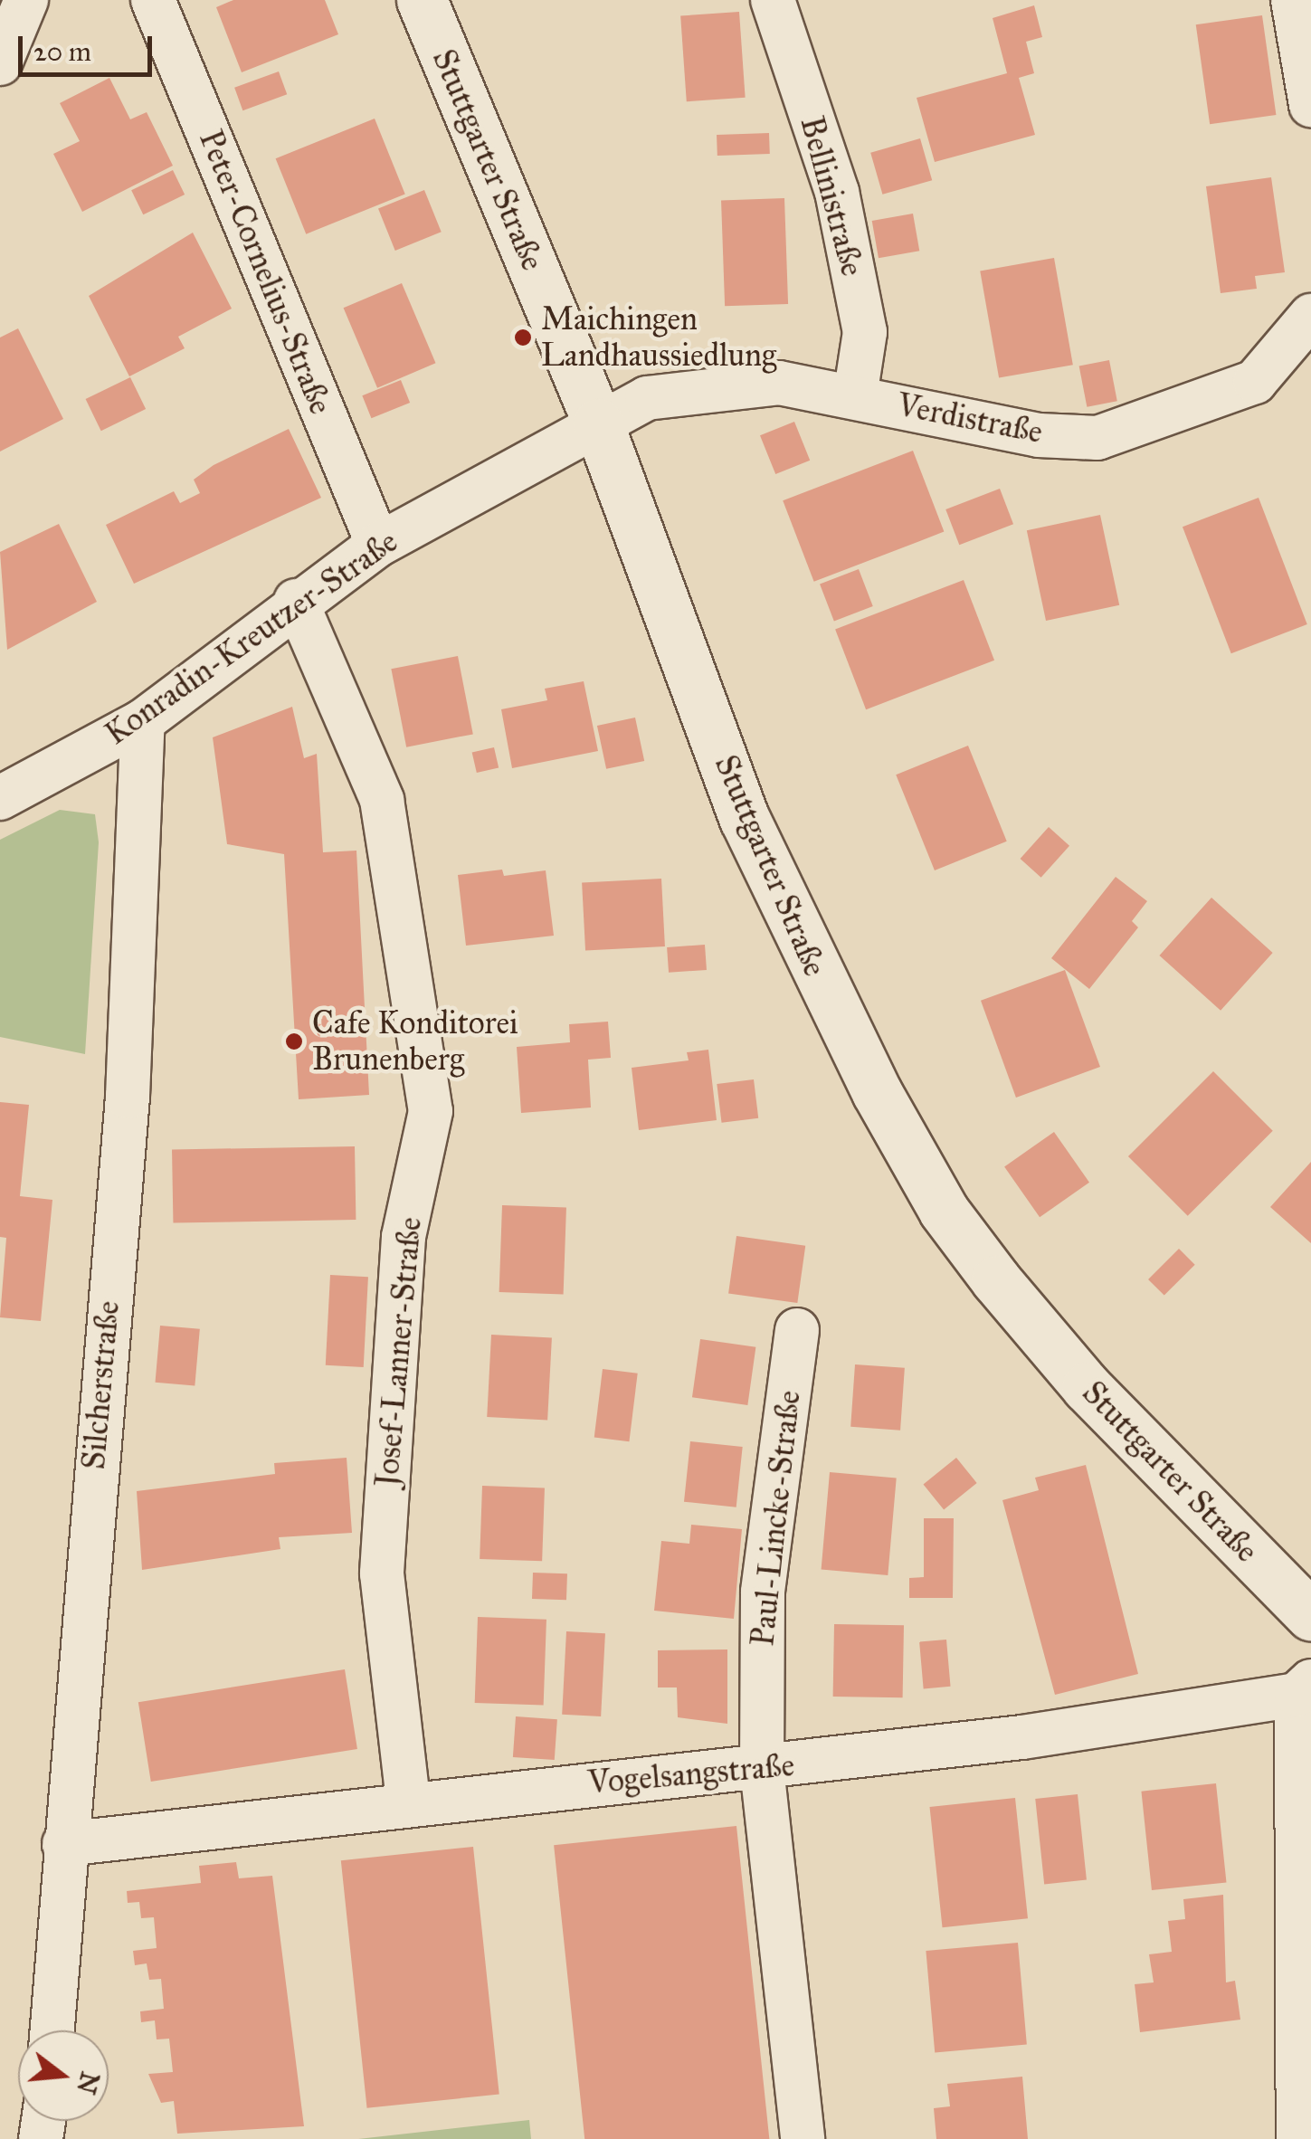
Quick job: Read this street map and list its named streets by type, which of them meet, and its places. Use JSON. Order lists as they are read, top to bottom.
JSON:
{
  "streets": {
    "main road": ["Stuttgarter Straße"],
    "street": [
      "Bellinistraße",
      "Peter-Cornelius-Straße",
      "Verdistraße",
      "Konradin-Kreutzer-Straße",
      "Josef-Lanner-Straße",
      "Silcherstraße",
      "Paul-Lincke-Straße",
      "Vogelsangstraße"
    ]
  },
  "crossings": [
    ["Stuttgarter Straße", "Verdistraße"],
    ["Stuttgarter Straße", "Konradin-Kreutzer-Straße"],
    ["Bellinistraße", "Verdistraße"],
    ["Peter-Cornelius-Straße", "Konradin-Kreutzer-Straße"],
    ["Verdistraße", "Konradin-Kreutzer-Straße"],
    ["Konradin-Kreutzer-Straße", "Josef-Lanner-Straße"],
    ["Konradin-Kreutzer-Straße", "Silcherstraße"],
    ["Josef-Lanner-Straße", "Vogelsangstraße"],
    ["Silcherstraße", "Vogelsangstraße"],
    ["Paul-Lincke-Straße", "Vogelsangstraße"]
  ],
  "places": ["Maichingen Landhaussiedlung", "Cafe Konditorei Brunenberg"],
  "scale_bar": "20 m",
  "north": "right"
}
